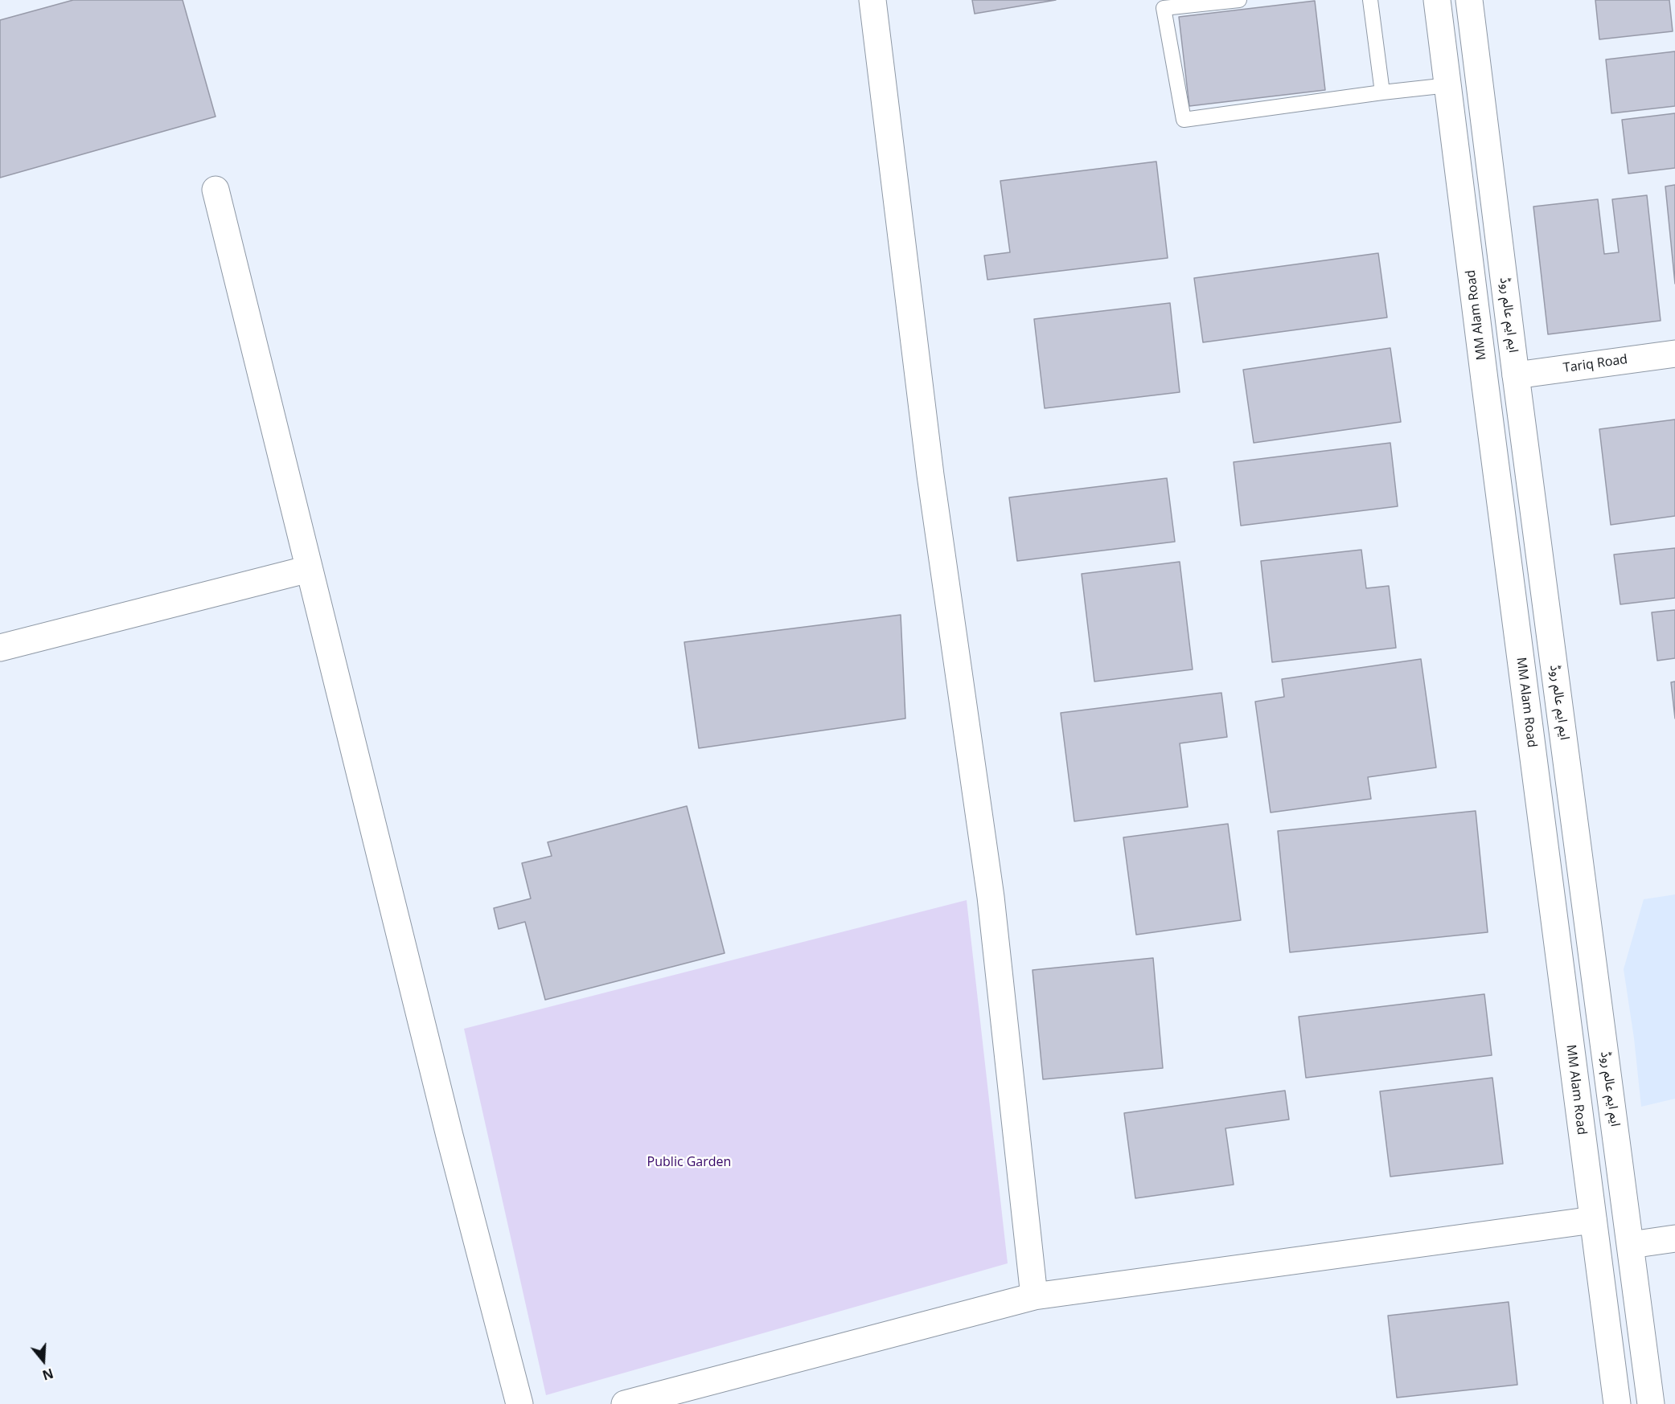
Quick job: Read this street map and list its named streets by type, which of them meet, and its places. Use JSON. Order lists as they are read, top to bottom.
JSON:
{
  "streets": {
    "street": ["MM Alam Road", "ایم ایم عالم روڈ", "Tariq Road"]
  },
  "crossings": [
    ["ایم ایم عالم روڈ", "Tariq Road"]
  ],
  "parks": ["Public Garden"],
  "north": "bottom"
}
